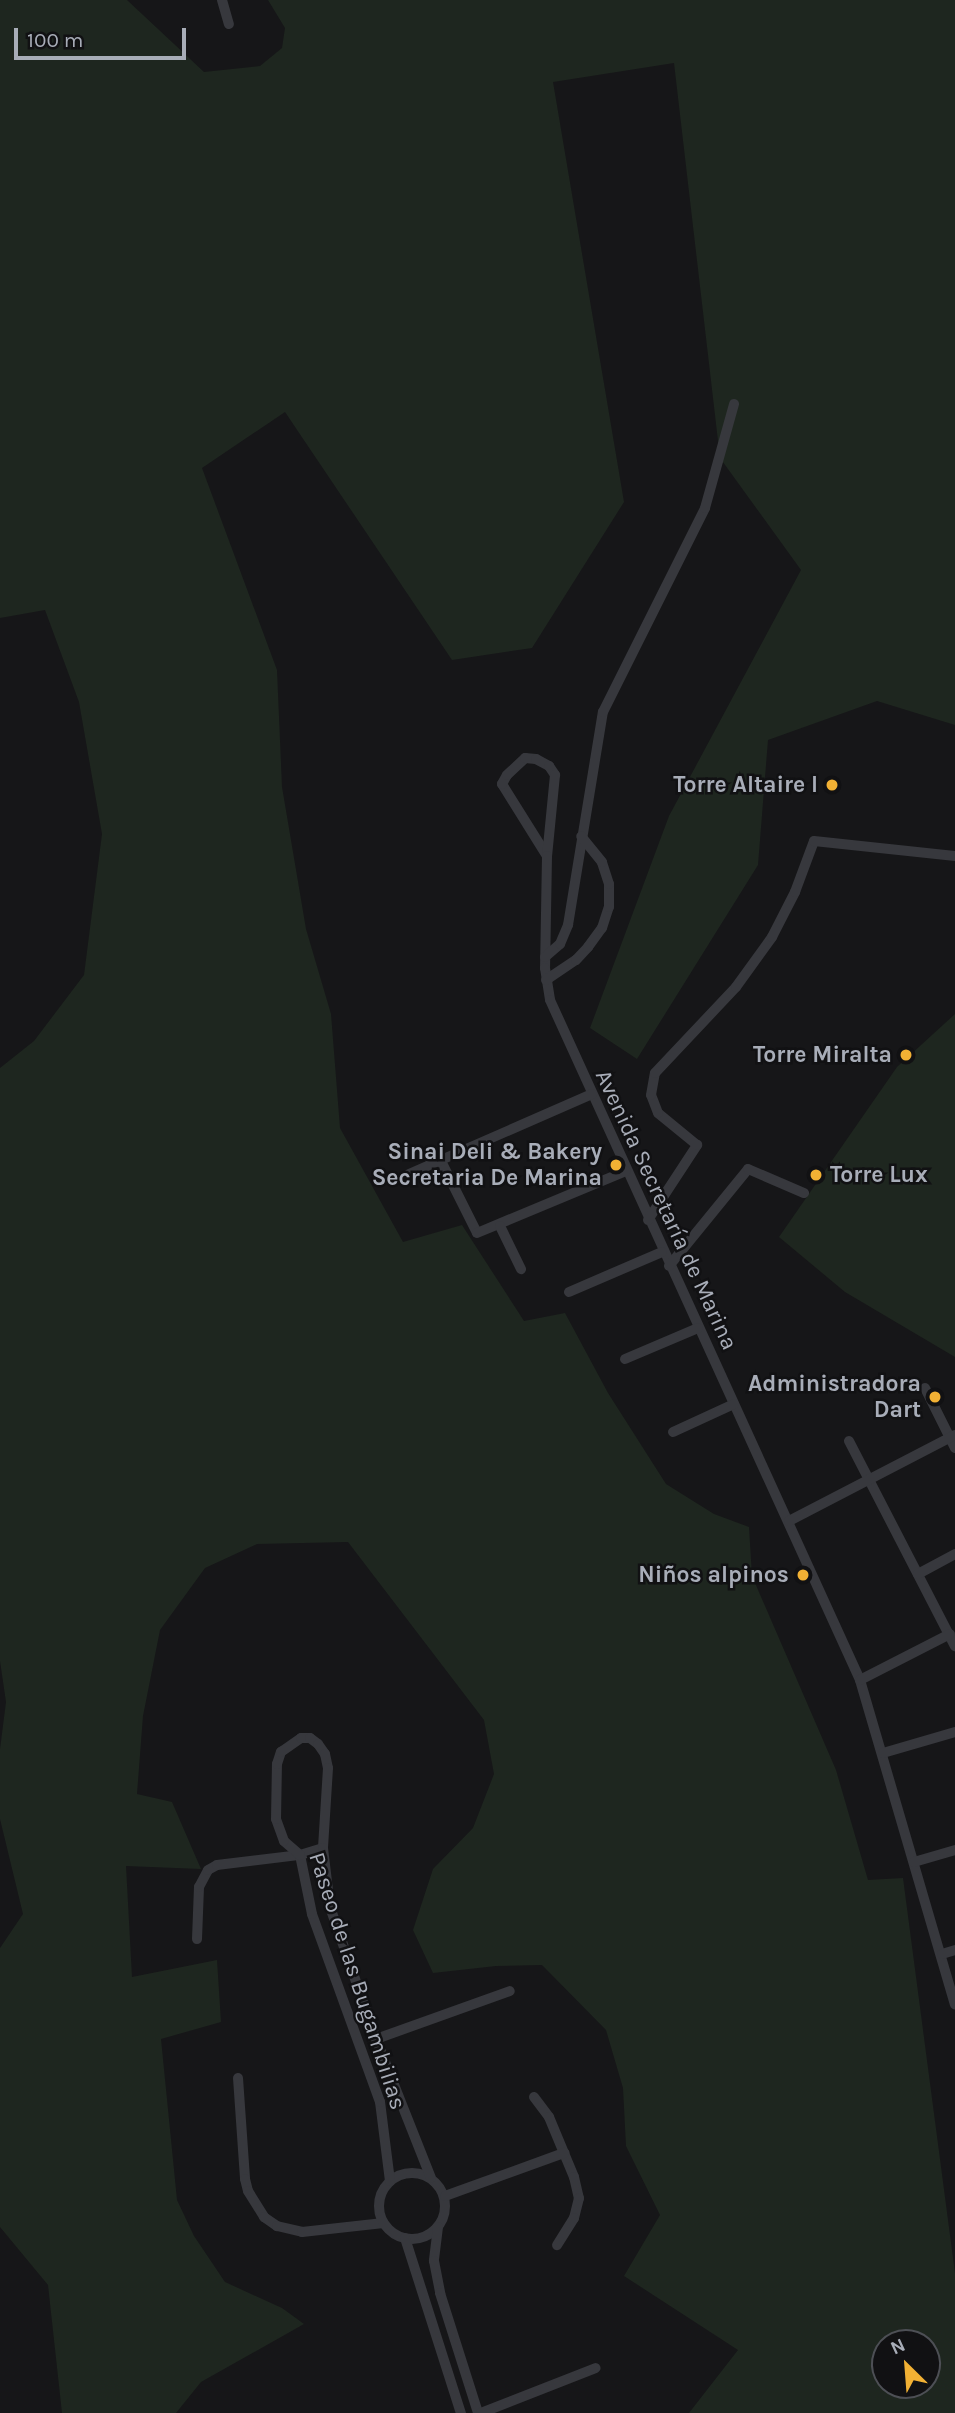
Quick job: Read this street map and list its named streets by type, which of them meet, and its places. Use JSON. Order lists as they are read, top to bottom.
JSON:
{
  "streets": {
    "street": ["Avenida Secretaría de Marina", "Paseo de las Bugambilias"]
  },
  "places": [
    "Torre Altaire I",
    "Torre Miralta",
    "Sinai Deli & Bakery Secretaria De Marina",
    "Torre Lux",
    "Administradora Dart",
    "Niños alpinos"
  ],
  "scale_bar": "100 m",
  "north": "top left"
}
